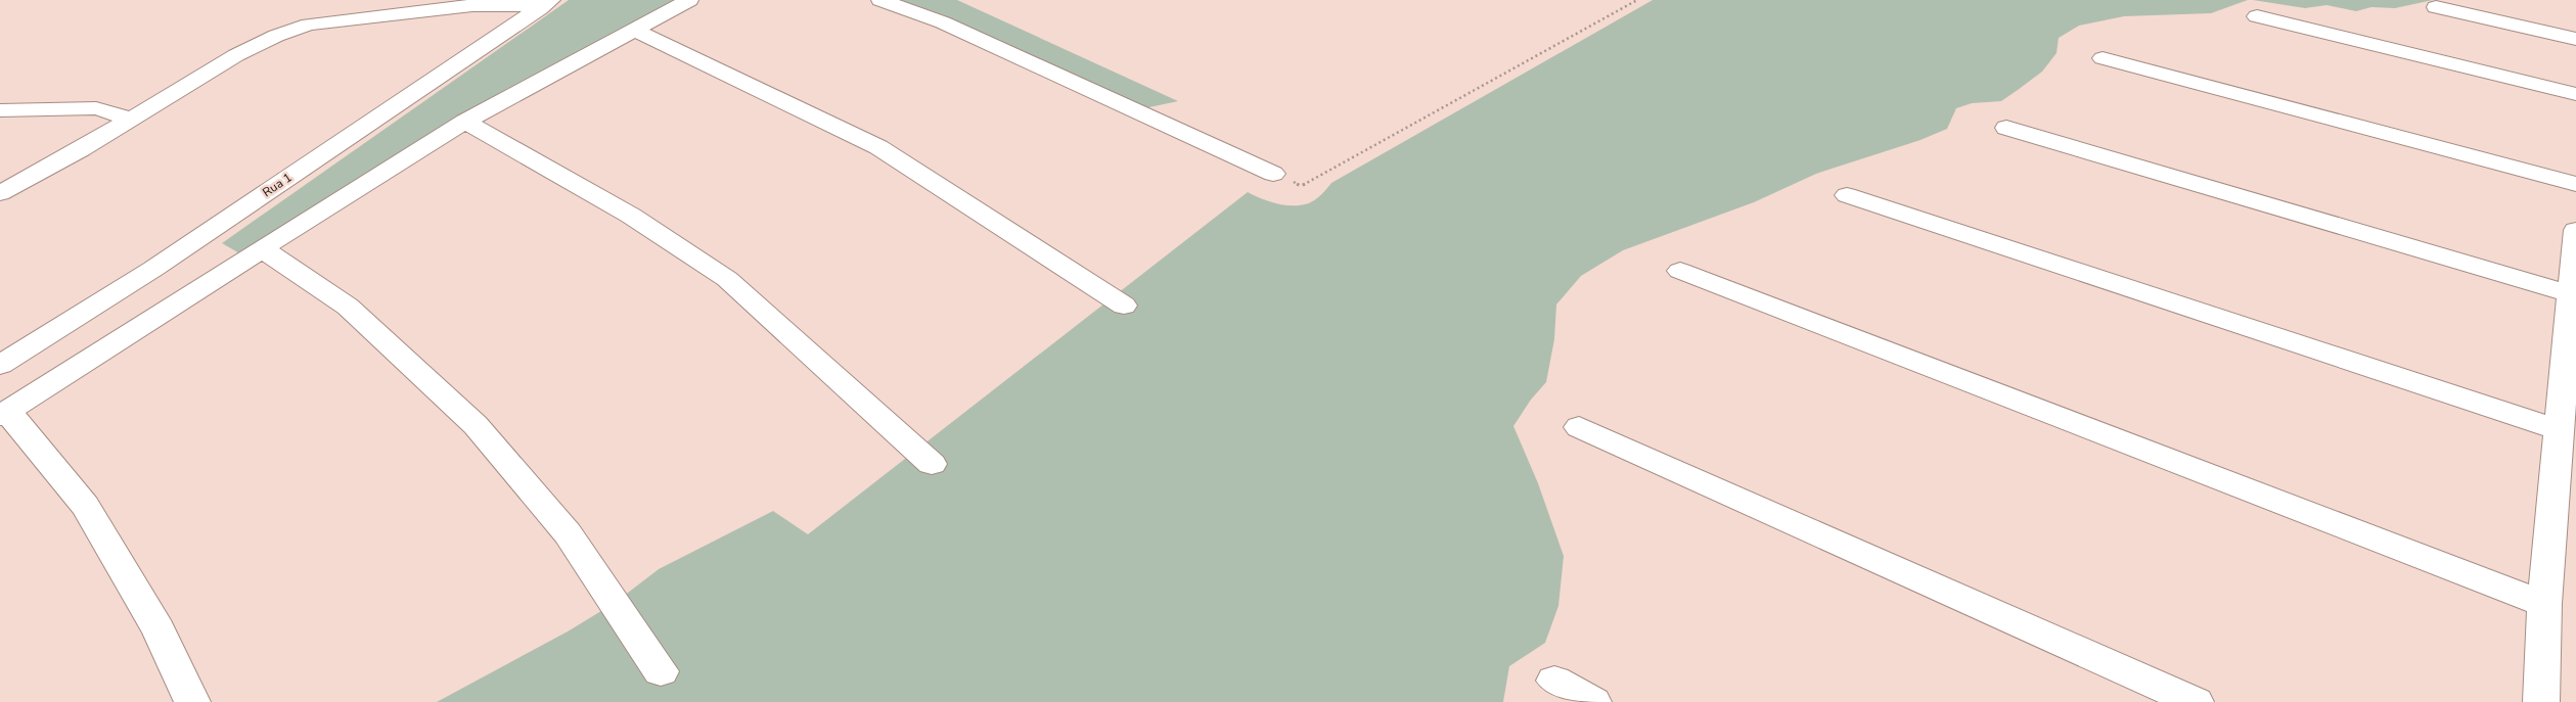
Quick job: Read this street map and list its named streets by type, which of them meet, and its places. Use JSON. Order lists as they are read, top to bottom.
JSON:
{
  "streets": {
    "street": ["Rua 1"]
  }
}
